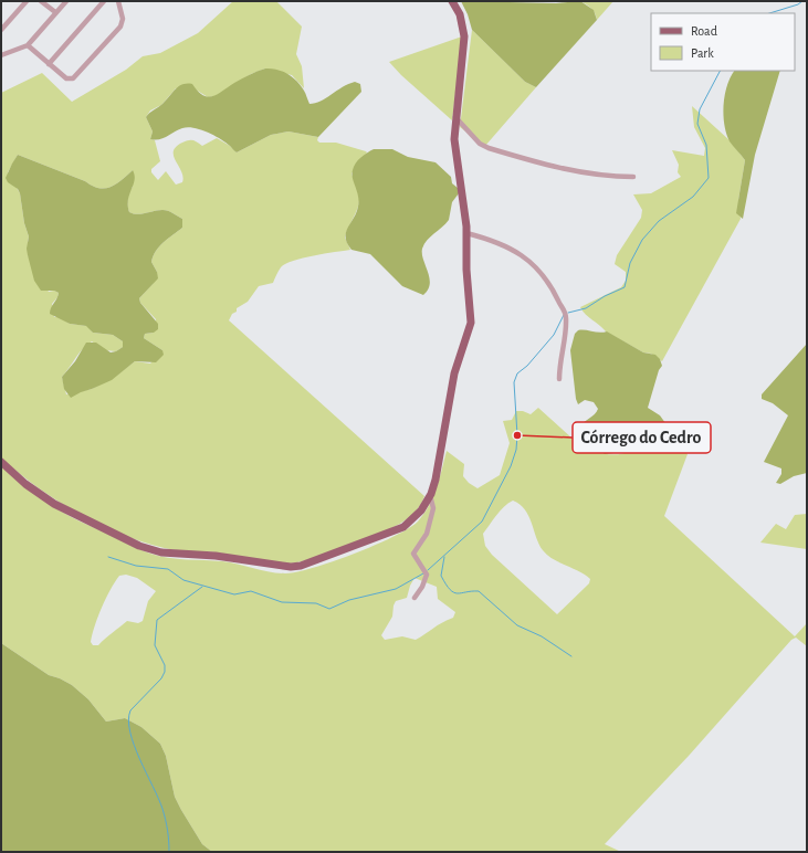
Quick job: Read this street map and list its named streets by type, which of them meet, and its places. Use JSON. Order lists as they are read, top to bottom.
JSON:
{
  "places": ["Córrego do Cedro"],
  "legend": ["Road", "Park"]
}
